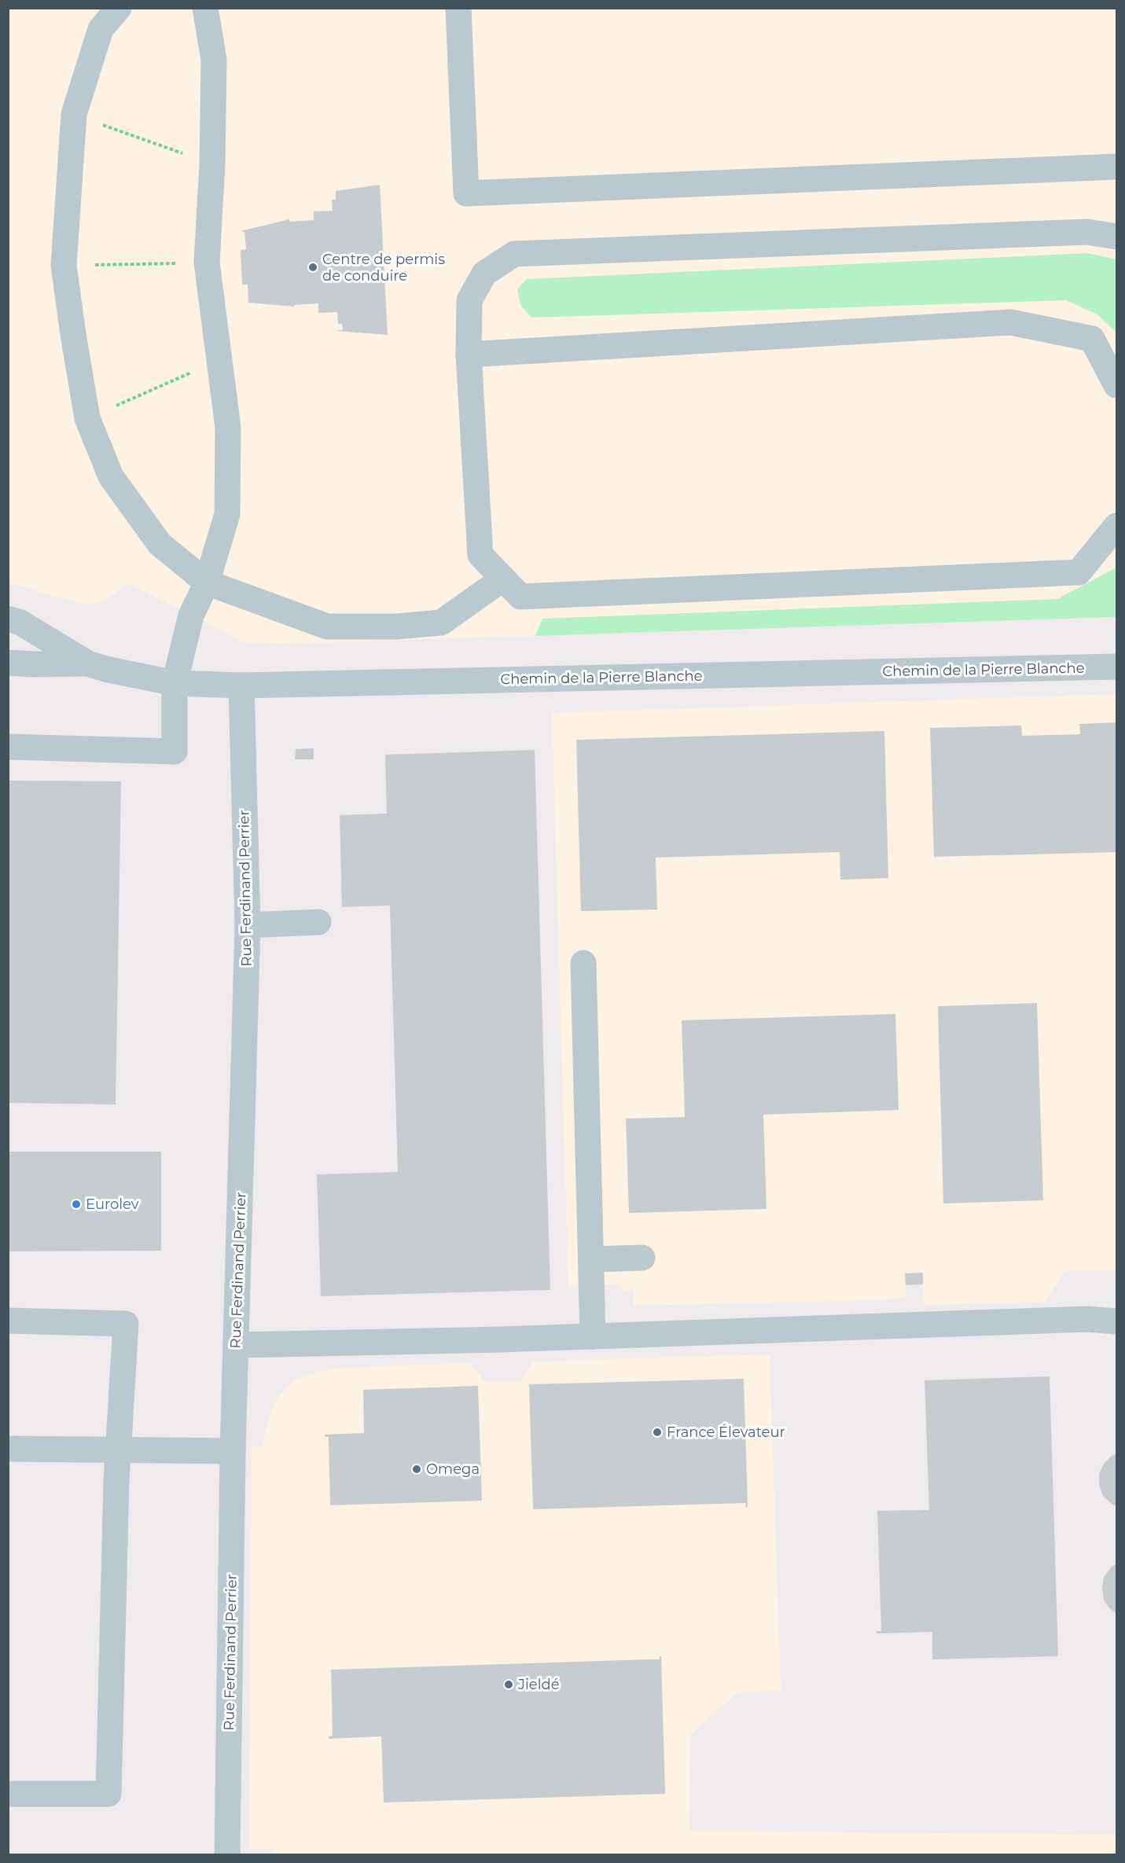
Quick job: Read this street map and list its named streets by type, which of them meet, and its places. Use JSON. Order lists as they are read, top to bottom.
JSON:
{
  "streets": {
    "street": ["Chemin de la Pierre Blanche", "Rue Ferdinand Perrier"]
  },
  "crossings": [
    ["Chemin de la Pierre Blanche", "Rue Ferdinand Perrier"]
  ],
  "places": [
    "Centre de permis de conduire",
    "Eurolev",
    "France Élevateur",
    "Omega",
    "Jieldé"
  ]
}
